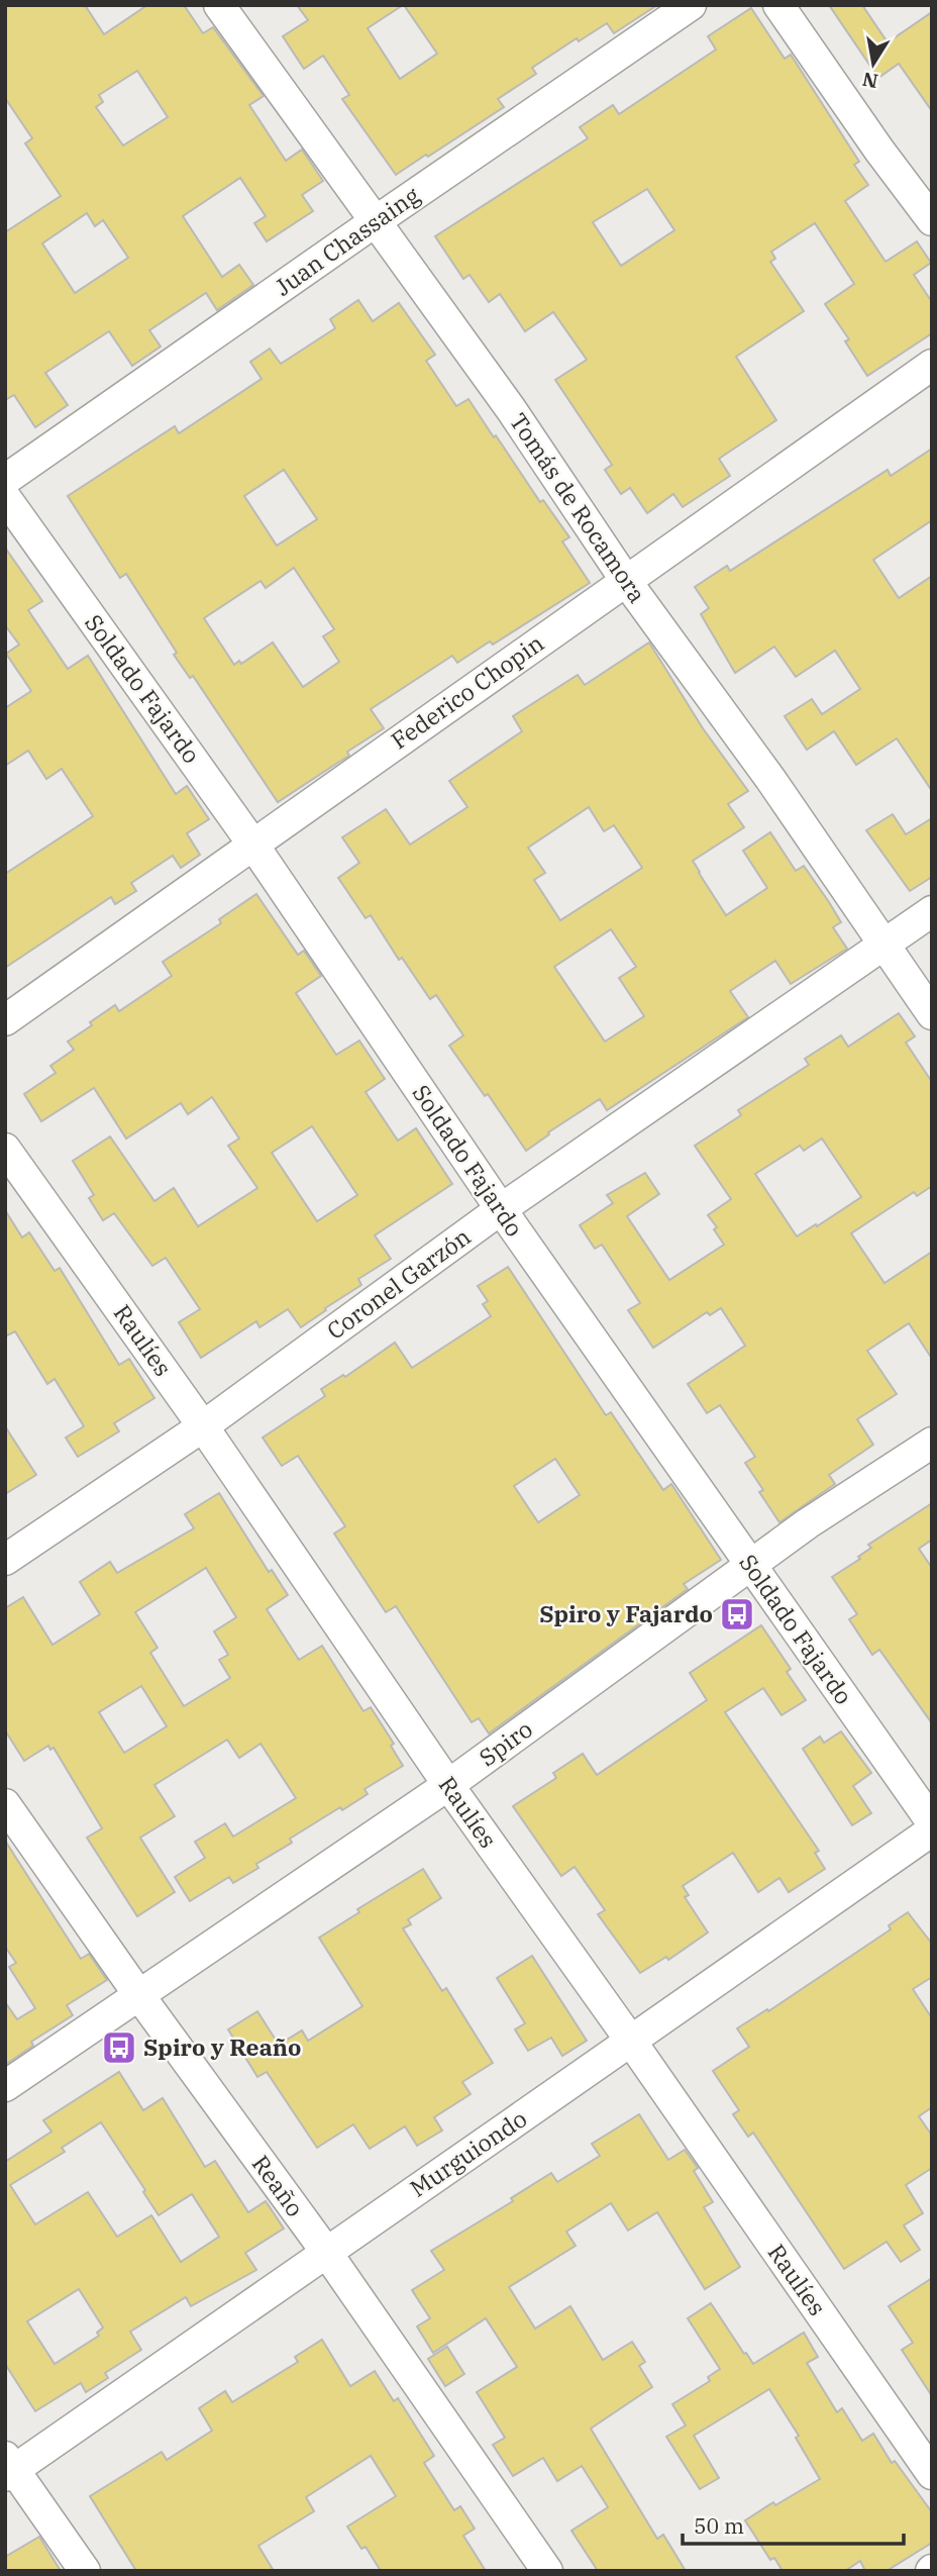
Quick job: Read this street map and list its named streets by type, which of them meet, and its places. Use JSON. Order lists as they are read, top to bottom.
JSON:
{
  "streets": {
    "street": [
      "Juan Chassaing",
      "Tomás de Rocamora",
      "Soldado Fajardo",
      "Federico Chopin",
      "Coronel Garzón",
      "Raulíes",
      "Spiro",
      "Murguiondo",
      "Reaño"
    ]
  },
  "crossings": [
    ["Juan Chassaing", "Tomás de Rocamora"],
    ["Tomás de Rocamora", "Federico Chopin"],
    ["Tomás de Rocamora", "Coronel Garzón"],
    ["Soldado Fajardo", "Federico Chopin"],
    ["Soldado Fajardo", "Coronel Garzón"],
    ["Soldado Fajardo", "Spiro"],
    ["Coronel Garzón", "Raulíes"],
    ["Raulíes", "Spiro"],
    ["Raulíes", "Murguiondo"],
    ["Spiro", "Reaño"],
    ["Murguiondo", "Reaño"]
  ],
  "places": {
    "bus stop": ["Spiro y Fajardo", "Spiro y Reaño"]
  },
  "scale_bar": "50 m",
  "north": "bottom"
}
